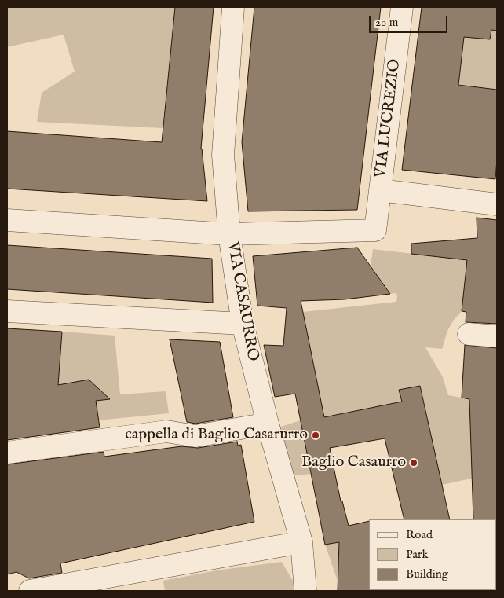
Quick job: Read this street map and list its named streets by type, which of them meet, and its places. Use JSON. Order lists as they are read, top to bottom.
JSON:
{
  "streets": {
    "street": ["VIA LUCREZIO", "VIA CASAURRO"]
  },
  "crossings": [
    ["VIA LUCREZIO", "VIA CASAURRO"]
  ],
  "places": ["cappella di Baglio Casarurro", "Baglio Casaurro"],
  "legend": ["Road", "Park", "Building"],
  "scale_bar": "20 m"
}
